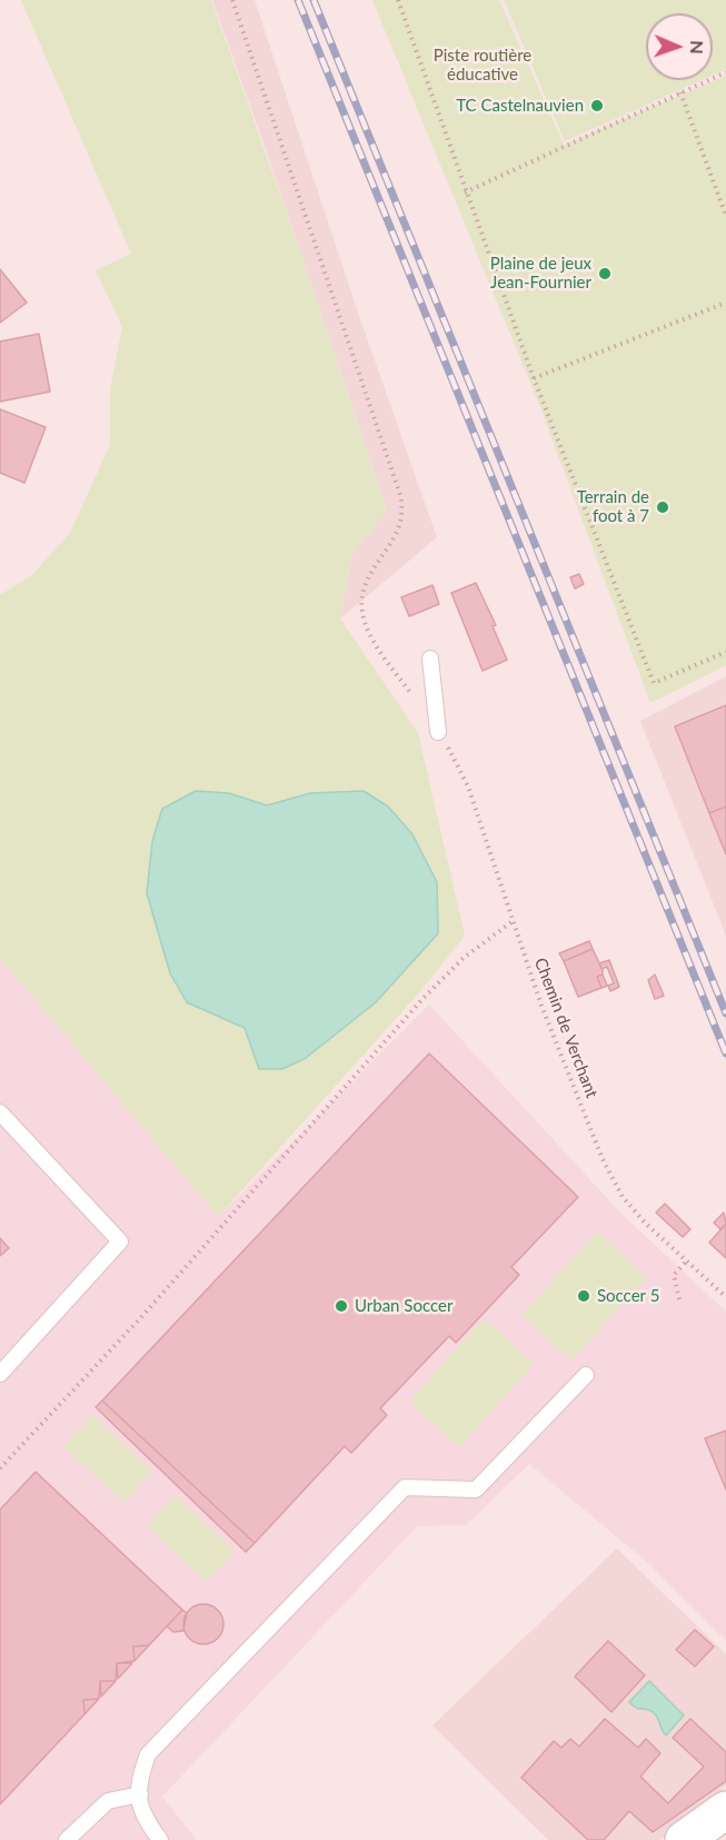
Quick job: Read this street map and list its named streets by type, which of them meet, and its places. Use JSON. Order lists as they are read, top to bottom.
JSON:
{
  "streets": {
    "path": ["Chemin de Verchant"]
  },
  "parks": ["Piste routière éducative"],
  "places": [
    "TC Castelnauvien",
    "Plaine de jeux Jean-Fournier",
    "Terrain de foot à 7",
    "Soccer 5",
    "Urban Soccer"
  ],
  "north": "right"
}
